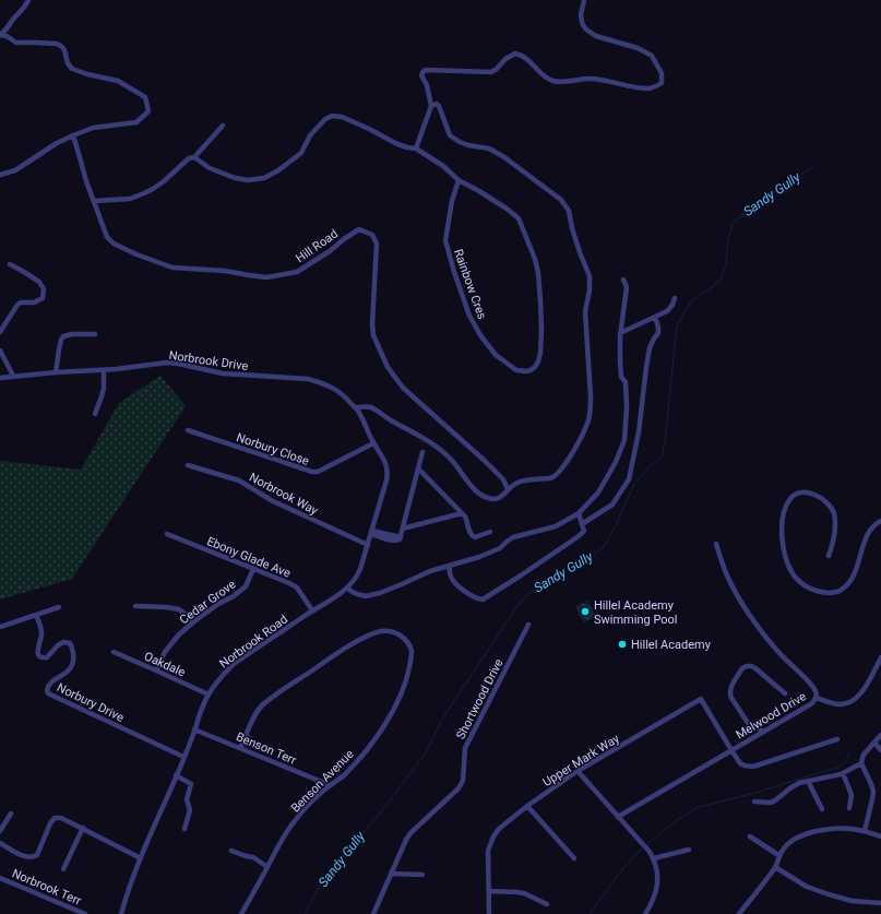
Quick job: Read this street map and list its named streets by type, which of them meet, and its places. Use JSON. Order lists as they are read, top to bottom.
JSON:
{
  "streets": {
    "street": [
      "Hill Road",
      "Rainbow Cres",
      "Norbrook Drive",
      "Norbury Close",
      "Norbrook Way",
      "Ebony Glade Ave",
      "Cedar Grove",
      "Norbrook Road",
      "Oakdale",
      "Shortwood Drive",
      "Norbury Drive",
      "Melwood Drive",
      "Benson Terr",
      "Upper Mark Way",
      "Benson Avenue",
      "Norbrook Terr"
    ]
  },
  "crossings": [
    ["Norbrook Drive", "Norbrook Road"],
    ["Norbury Close", "Norbrook Road"],
    ["Norbrook Way", "Norbrook Road"],
    ["Ebony Glade Ave", "Cedar Grove"],
    ["Ebony Glade Ave", "Norbrook Road"],
    ["Cedar Grove", "Oakdale"],
    ["Norbrook Road", "Oakdale"],
    ["Norbrook Road", "Norbury Drive"],
    ["Norbrook Road", "Benson Terr"],
    ["Melwood Drive", "Upper Mark Way"],
    ["Benson Terr", "Benson Avenue"]
  ],
  "water": ["Sandy Gully"],
  "places": ["Hillel Academy Swimming Pool", "Hillel Academy"]
}
